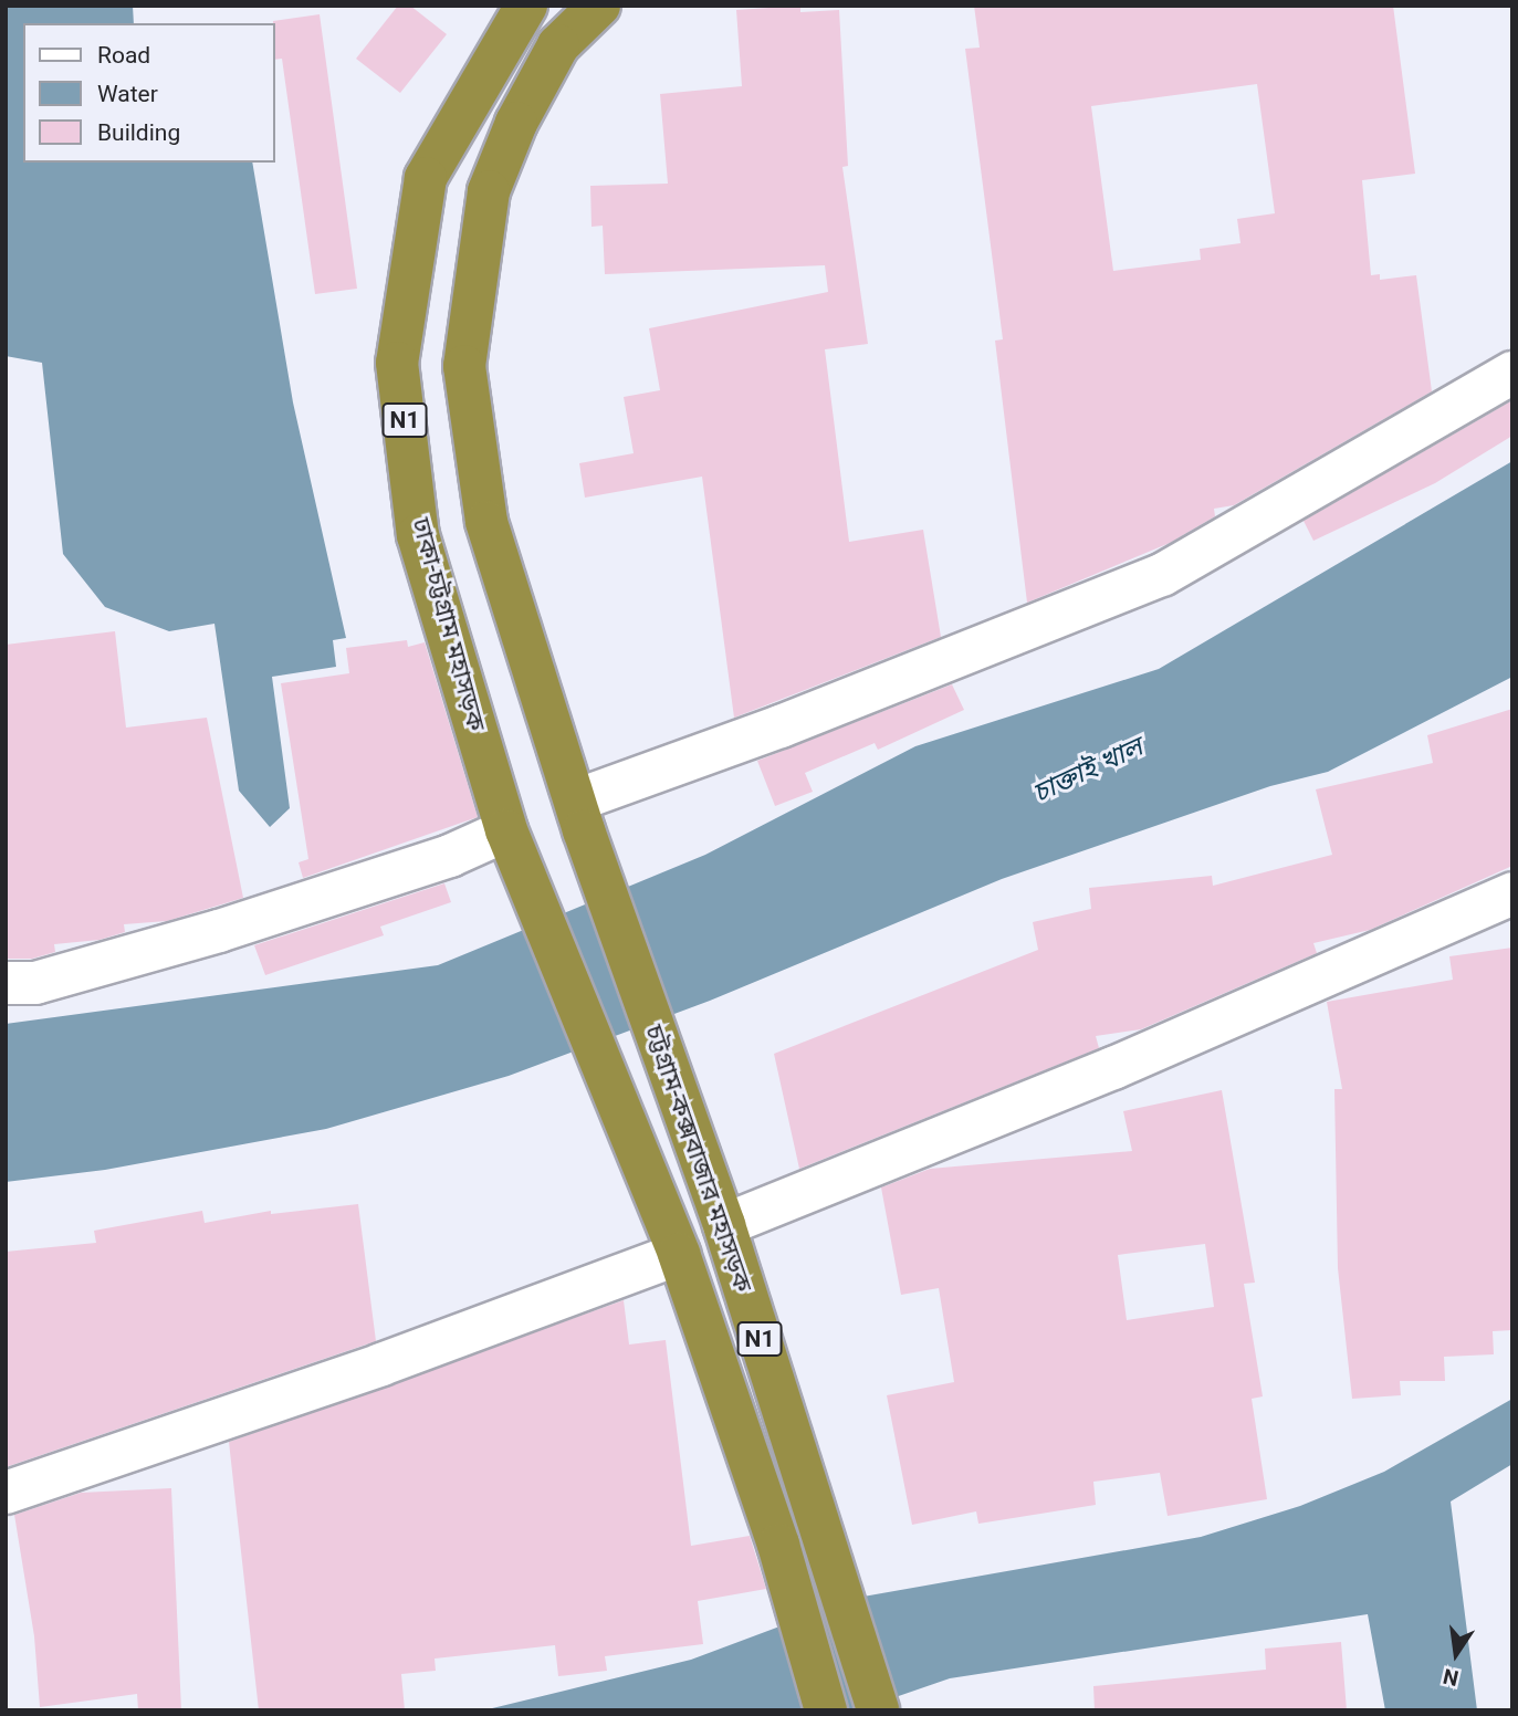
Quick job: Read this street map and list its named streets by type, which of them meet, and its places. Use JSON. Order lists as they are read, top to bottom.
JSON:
{
  "streets": {
    "highway": ["N1", "ঢাকা-চট্টগ্রাম মহাসড়ক", "চট্টগ্রাম-কক্সবাজার মহাসড়ক"]
  },
  "crossings": [
    ["N1", "চট্টগ্রাম-কক্সবাজার মহাসড়ক"],
    ["ঢাকা-চট্টগ্রাম মহাসড়ক", "চট্টগ্রাম-কক্সবাজার মহাসড়ক"]
  ],
  "water": ["চাক্তাই খাল"],
  "legend": ["Road", "Water", "Building"],
  "north": "bottom"
}
